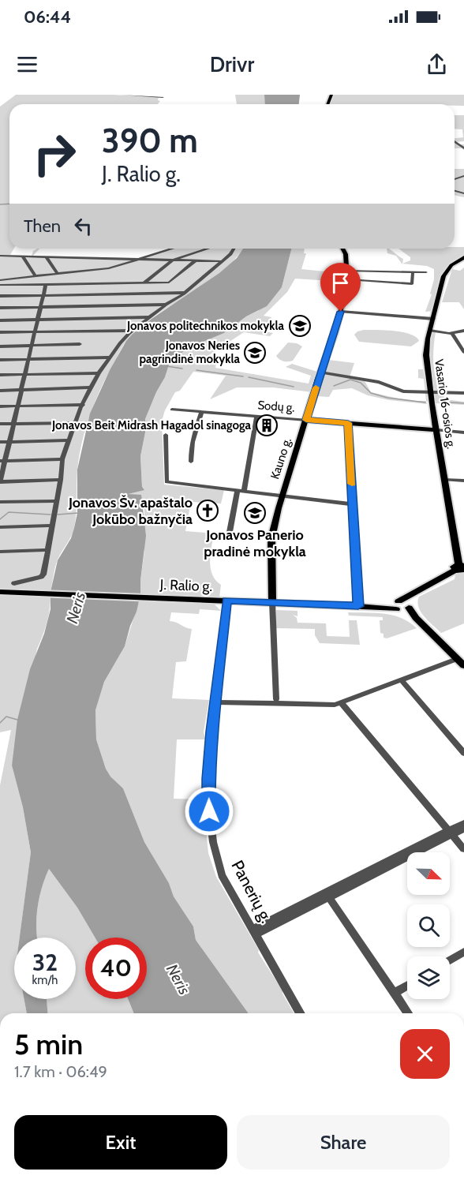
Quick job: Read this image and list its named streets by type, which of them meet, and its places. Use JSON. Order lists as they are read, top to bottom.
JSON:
{
  "streets": {
    "main road": [
      "Vasario 16-osios g.",
      "Sodų g.",
      "Kauno g.",
      "J. Ralio g."
    ],
    "street": ["Panerių g."]
  },
  "crossings": [
    ["Vasario 16-osios g.", "Sodų g."],
    ["Sodų g.", "Kauno g."],
    ["Kauno g.", "J. Ralio g."],
    ["J. Ralio g.", "Panerių g."]
  ],
  "water": ["Neris"],
  "places": {
    "school or university": ["Jonavos politechnikos mokykla", "Jonavos Neries pagrindinė mokykla", "Jonavos Panerio pradinė mokykla"],
    "building": ["Jonavos Beit Midrash Hagadol sinagoga"],
    "church": ["Jonavos Šv. apaštalo Jokūbo bažnyčia"]
  },
  "north": "bottom right",
  "page": {
    "status": "06:44",
    "header": "Drivr",
    "turn": ["390 m", "J. Ralio g."],
    "then": "Then",
    "speed": "32 km/h",
    "limit": "40",
    "heading": ["5 min", "1.7 km · 06:49"],
    "buttons": ["Exit", "Share"]
  }
}
